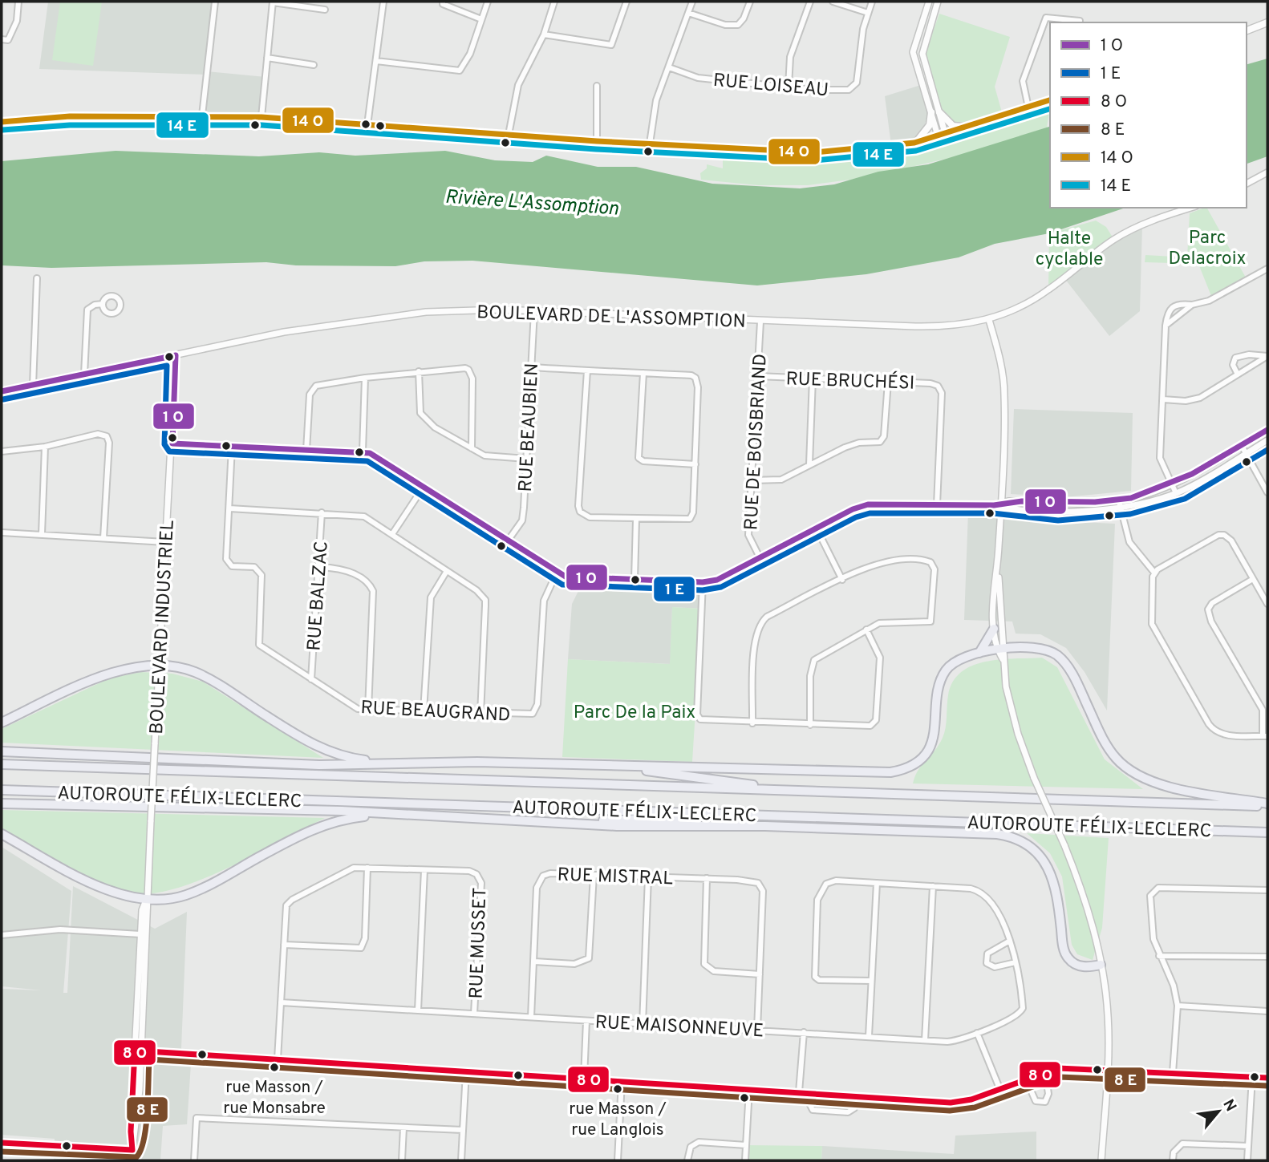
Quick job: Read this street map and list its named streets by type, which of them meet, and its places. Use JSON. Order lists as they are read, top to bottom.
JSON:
{
  "streets": {
    "highway": ["AUTOROUTE FÉLIX-LECLERC"],
    "street": [
      "RUE LOISEAU",
      "BOULEVARD DE L'ASSOMPTION",
      "RUE BRUCHÉSI",
      "RUE BEAUBIEN",
      "RUE DE BOISBRIAND",
      "RUE BALZAC",
      "BOULEVARD INDUSTRIEL",
      "RUE BEAUGRAND",
      "RUE MISTRAL",
      "RUE MUSSET",
      "RUE MAISONNEUVE"
    ]
  },
  "crossings": [
    ["BOULEVARD DE L'ASSOMPTION", "RUE BEAUBIEN"],
    ["BOULEVARD DE L'ASSOMPTION", "RUE DE BOISBRIAND"],
    ["BOULEVARD DE L'ASSOMPTION", "BOULEVARD INDUSTRIEL"],
    ["RUE BRUCHÉSI", "RUE DE BOISBRIAND"],
    ["RUE BALZAC", "RUE BEAUGRAND"],
    ["RUE MISTRAL", "RUE MAISONNEUVE"],
    ["RUE MUSSET", "RUE MAISONNEUVE"]
  ],
  "water": ["Rivière L'Assomption"],
  "parks": ["Parc Delacroix", "Halte cyclable", "Parc De la Paix"],
  "places": ["rue Masson / rue Monsabre", "rue Masson / rue Langlois"],
  "legend": [
    "1 O",
    "1 E",
    "8 O",
    "8 E",
    "14 O",
    "14 E"
  ],
  "north": "top right"
}
